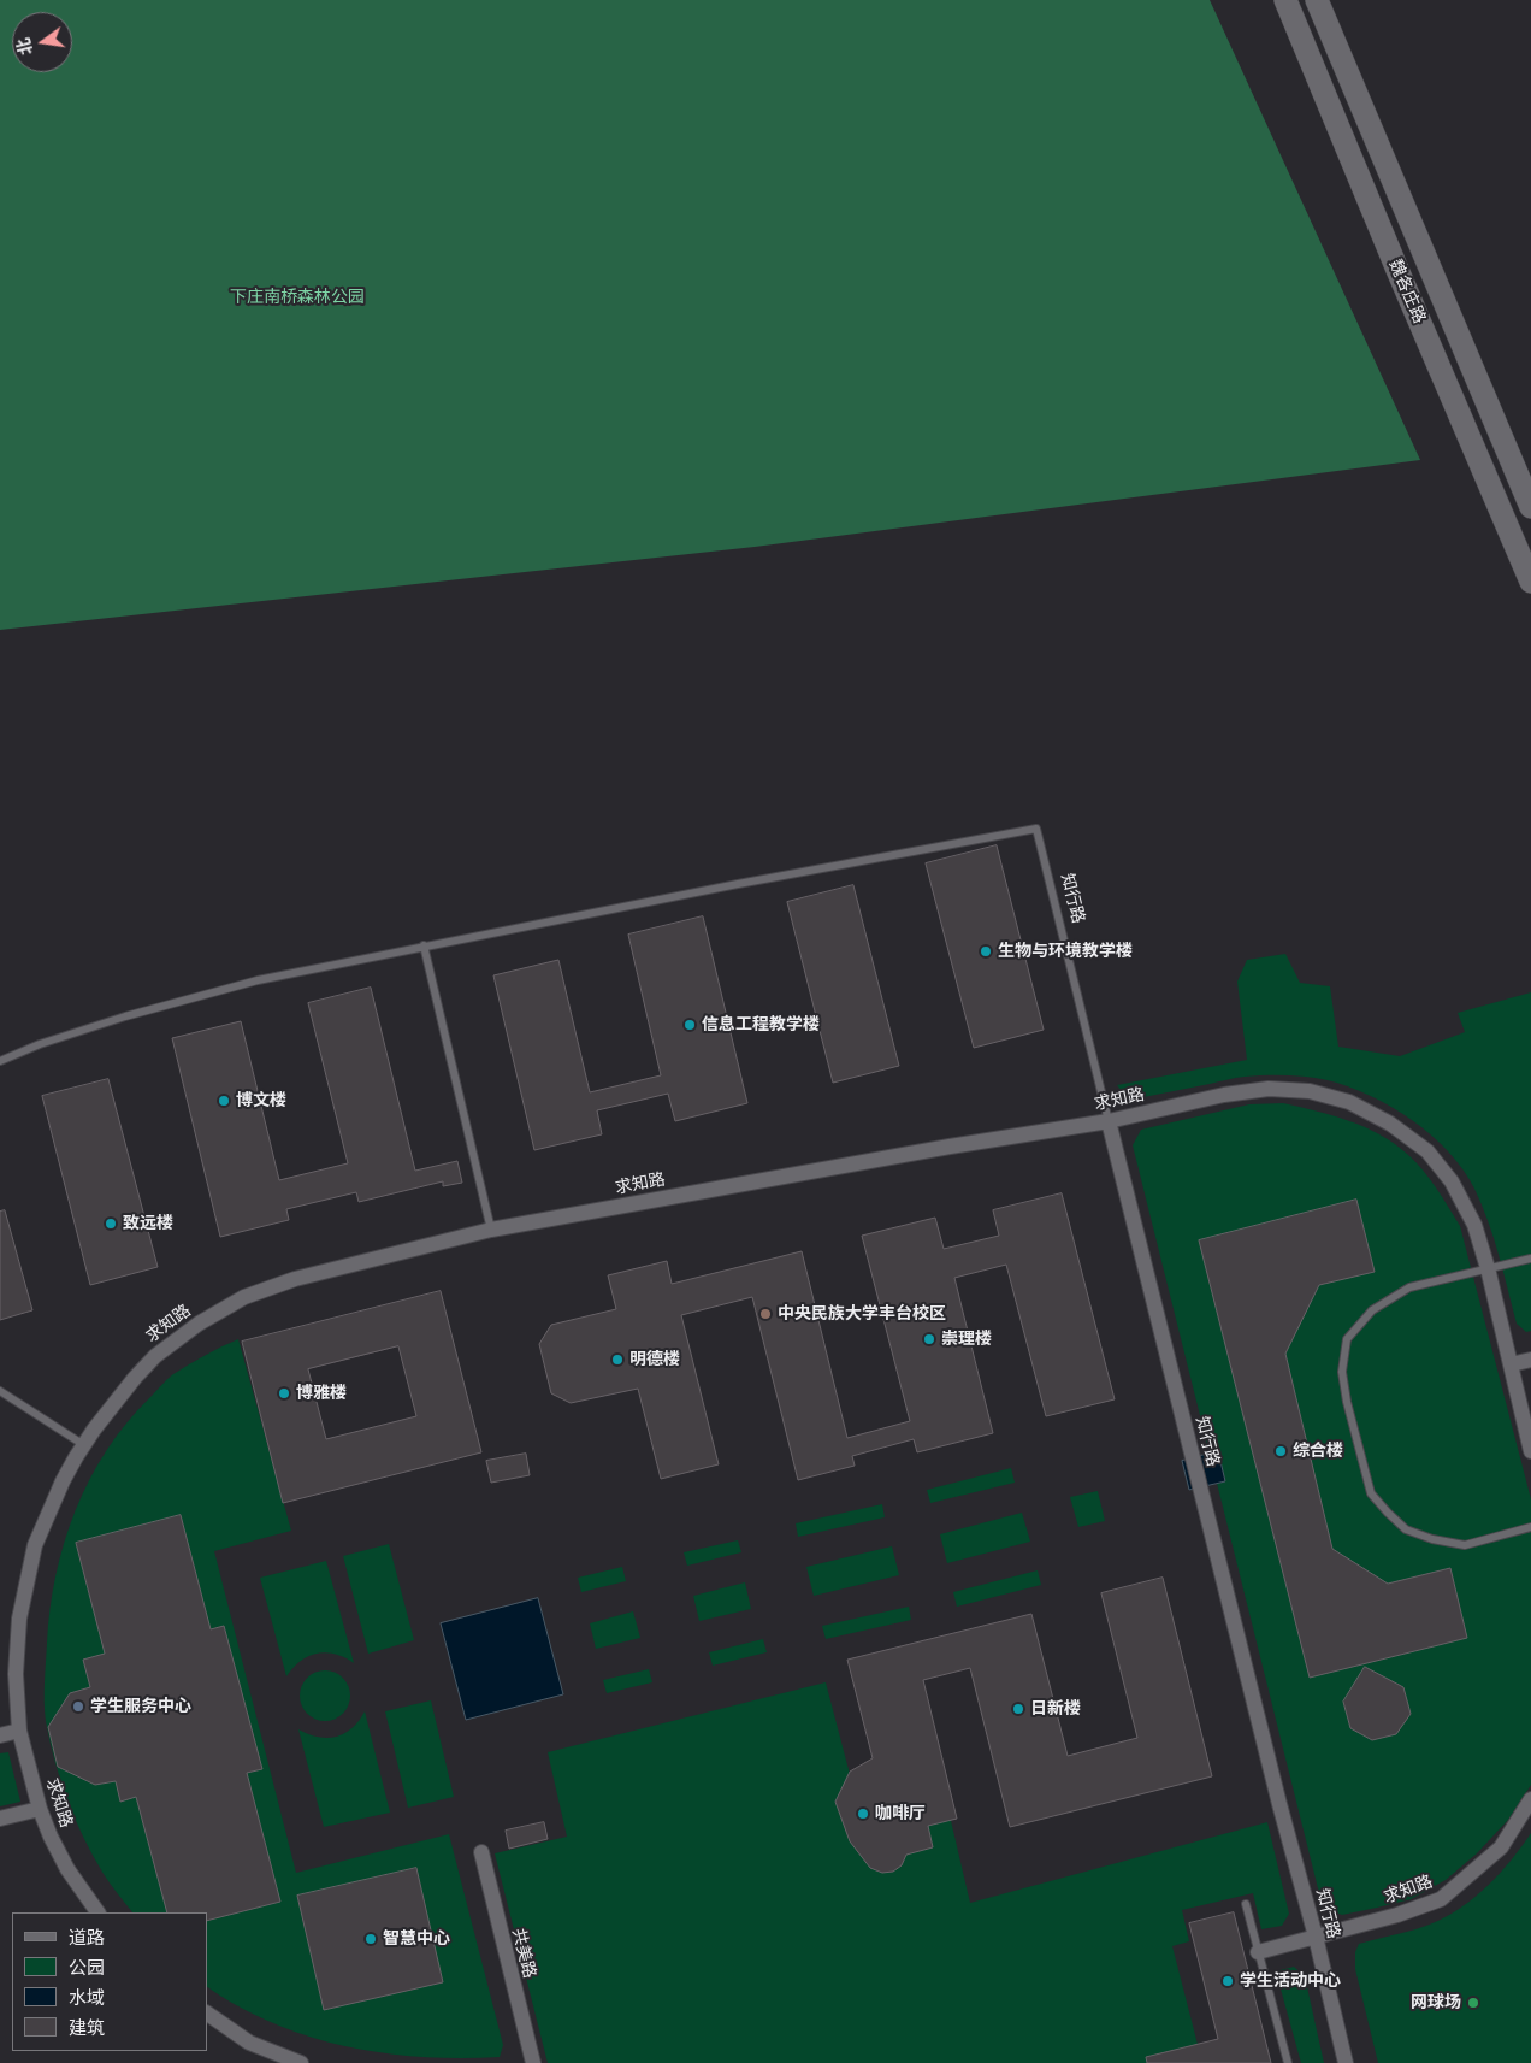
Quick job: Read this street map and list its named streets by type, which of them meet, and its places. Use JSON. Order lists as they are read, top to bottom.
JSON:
{
  "streets": {
    "main road": ["魏各庄路"],
    "street": ["知行路", "求知路", "共美路"]
  },
  "crossings": [
    ["知行路", "求知路"]
  ],
  "parks": ["下庄南桥森林公园"],
  "places": [
    "生物与环境教学楼",
    "信息工程教学楼",
    "博文楼",
    "致远楼",
    "中央民族大学丰台校区",
    "崇理楼",
    "明德楼",
    "博雅楼",
    "综合楼",
    "学生服务中心",
    "日新楼",
    "咖啡厅",
    "智慧中心",
    "学生活动中心",
    "网球场"
  ],
  "legend": [
    "道路",
    "公园",
    "水域",
    "建筑"
  ],
  "north": "left"
}
